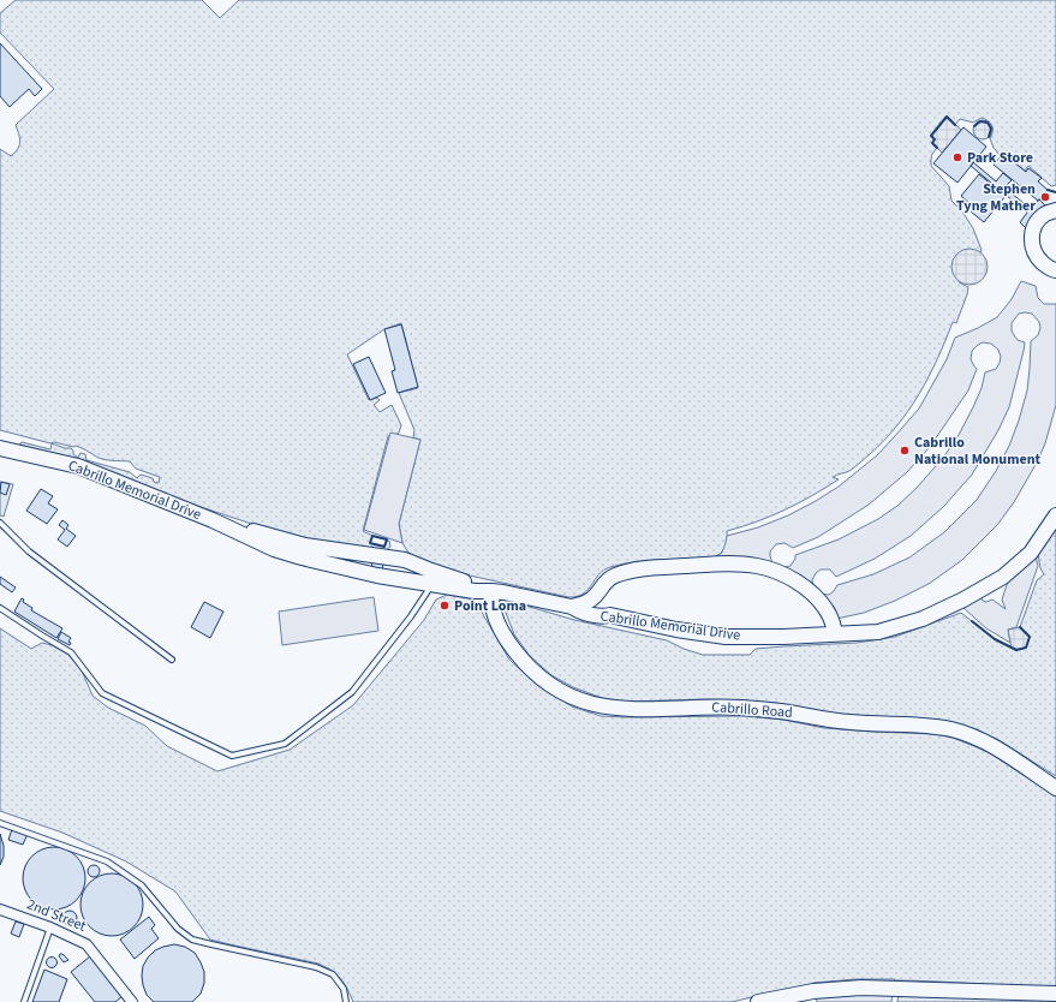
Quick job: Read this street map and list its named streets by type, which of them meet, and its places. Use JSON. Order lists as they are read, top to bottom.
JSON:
{
  "streets": {
    "street": ["Cabrillo Memorial Drive", "Cabrillo Road", "2nd Street"]
  },
  "crossings": [
    ["Cabrillo Memorial Drive", "Cabrillo Road"]
  ],
  "places": [
    "Park Store",
    "Stephen Tyng Mather",
    "Cabrillo National Monument",
    "Point Loma"
  ]
}
